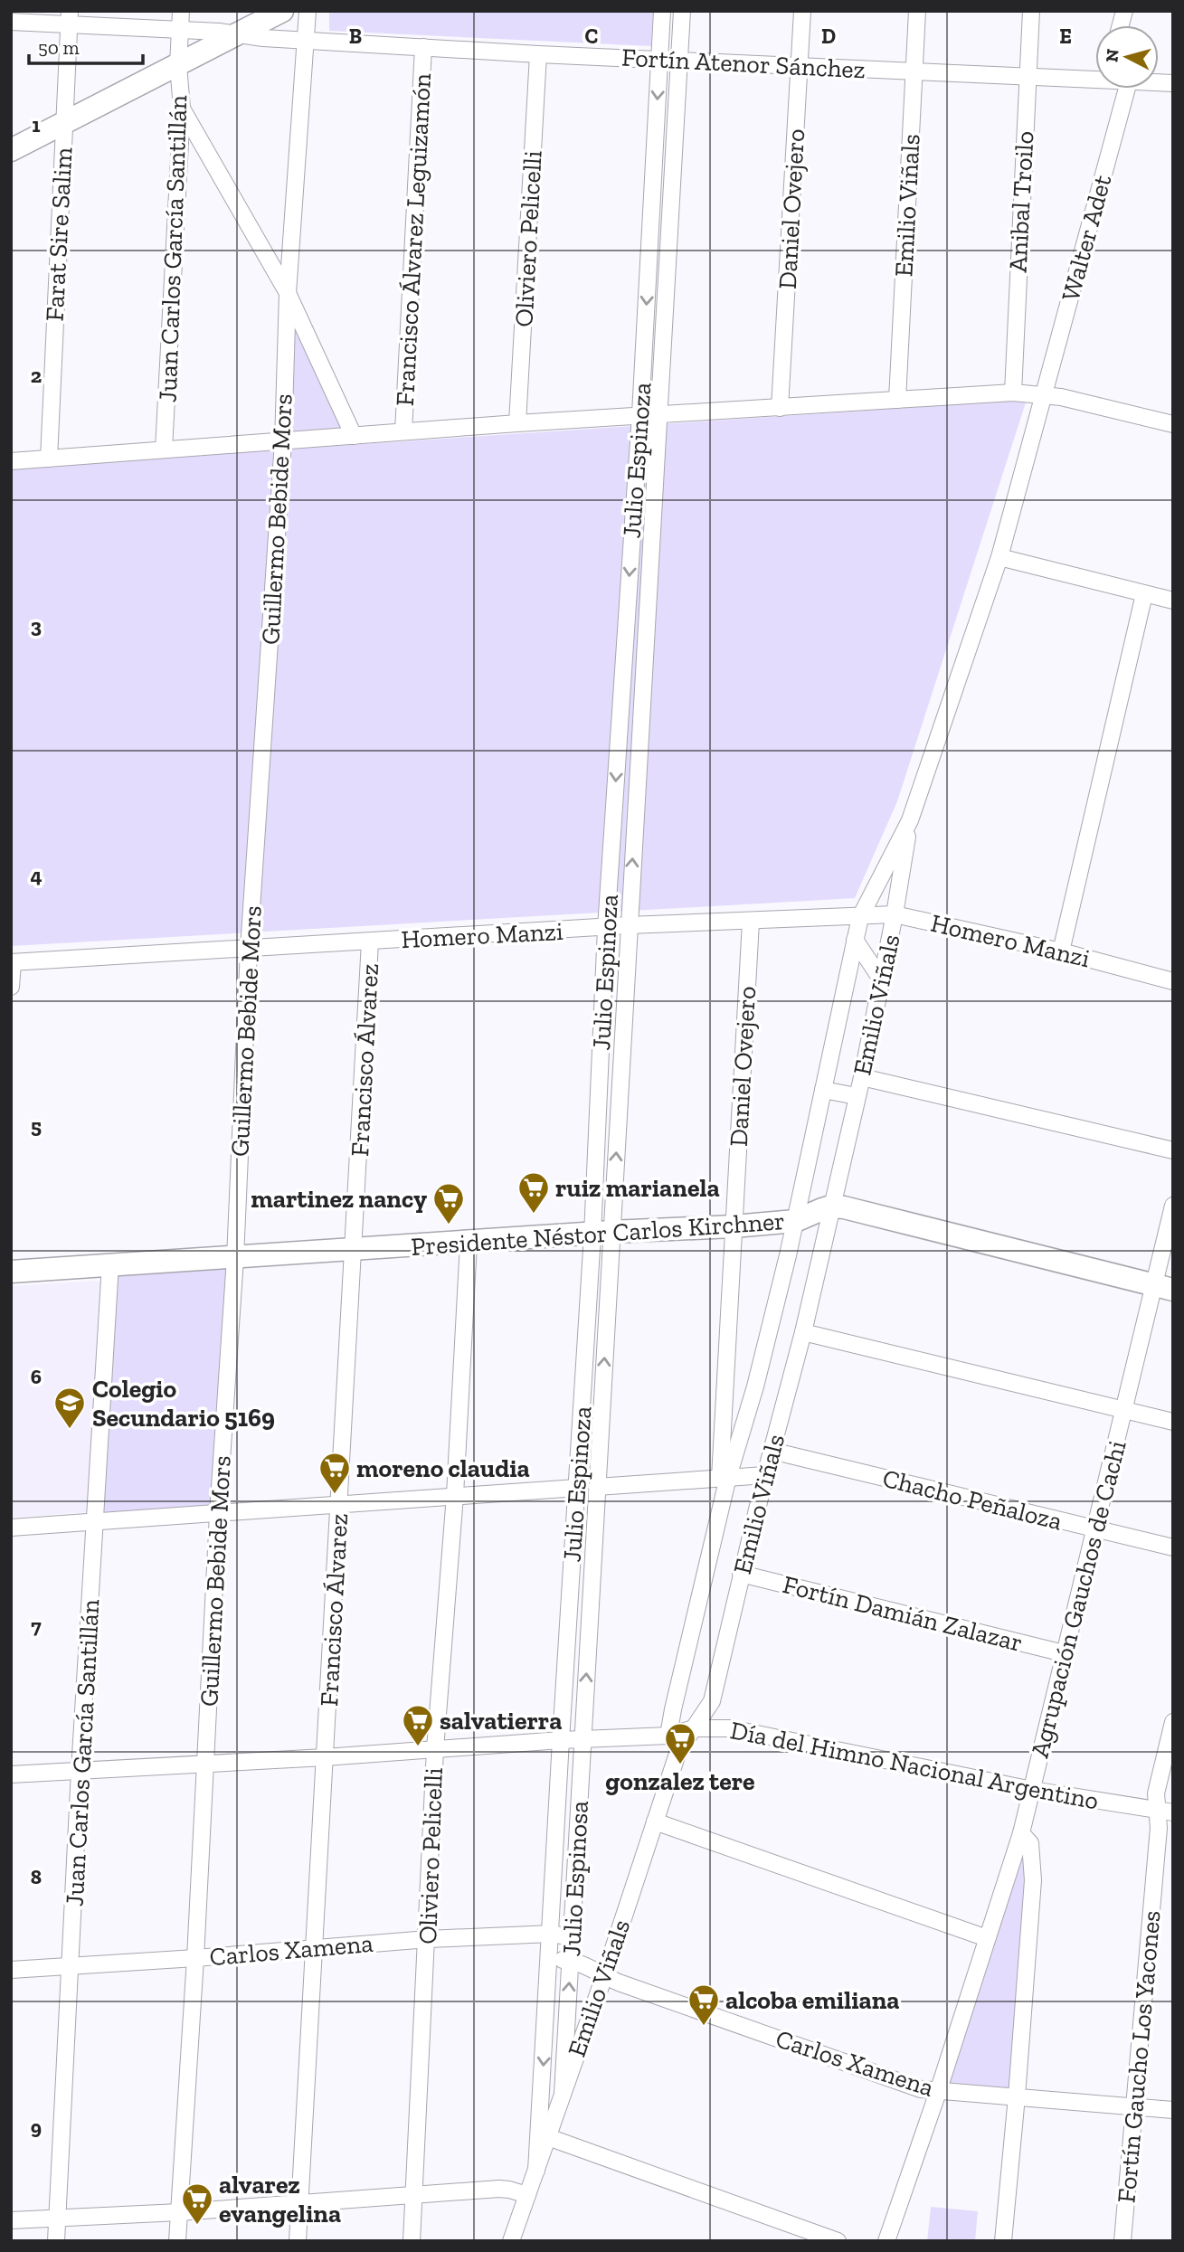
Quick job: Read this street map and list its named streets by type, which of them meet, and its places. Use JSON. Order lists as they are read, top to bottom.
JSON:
{
  "streets": {
    "street": [
      "Fortín Atenor Sánchez",
      "Anibal Troilo",
      "Emilio Viñals",
      "Daniel Ovejero",
      "Farat Sire Salim",
      "Walter Adet",
      "Oliviero Pelicelli",
      "Francisco Álvarez Leguizamón",
      "Juan Carlos García Santillán",
      "Julio Espinoza",
      "Guillermo Bebide Mors",
      "Homero Manzi",
      "Francisco Álvarez",
      "Presidente Néstor Carlos Kirchner",
      "Chacho Peñaloza",
      "Agrupación Gauchos de Cachi",
      "Fortín Damián Zalazar",
      "Día del Himno Nacional Argentino",
      "Julio Espinosa",
      "Carlos Xamena",
      "Fortín Gaucho Los Yacones"
    ]
  },
  "crossings": [
    ["Fortín Atenor Sánchez", "Anibal Troilo"],
    ["Fortín Atenor Sánchez", "Emilio Viñals"],
    ["Fortín Atenor Sánchez", "Daniel Ovejero"],
    ["Fortín Atenor Sánchez", "Farat Sire Salim"],
    ["Fortín Atenor Sánchez", "Oliviero Pelicelli"],
    ["Fortín Atenor Sánchez", "Francisco Álvarez Leguizamón"],
    ["Fortín Atenor Sánchez", "Juan Carlos García Santillán"],
    ["Fortín Atenor Sánchez", "Julio Espinoza"],
    ["Fortín Atenor Sánchez", "Guillermo Bebide Mors"],
    ["Emilio Viñals", "Daniel Ovejero"],
    ["Emilio Viñals", "Walter Adet"],
    ["Emilio Viñals", "Homero Manzi"],
    ["Emilio Viñals", "Presidente Néstor Carlos Kirchner"],
    ["Emilio Viñals", "Chacho Peñaloza"],
    ["Emilio Viñals", "Fortín Damián Zalazar"],
    ["Emilio Viñals", "Día del Himno Nacional Argentino"],
    ["Emilio Viñals", "Julio Espinosa"],
    ["Emilio Viñals", "Carlos Xamena"],
    ["Daniel Ovejero", "Homero Manzi"],
    ["Daniel Ovejero", "Presidente Néstor Carlos Kirchner"],
    ["Oliviero Pelicelli", "Presidente Néstor Carlos Kirchner"],
    ["Oliviero Pelicelli", "Día del Himno Nacional Argentino"],
    ["Oliviero Pelicelli", "Carlos Xamena"],
    ["Juan Carlos García Santillán", "Presidente Néstor Carlos Kirchner"],
    ["Juan Carlos García Santillán", "Día del Himno Nacional Argentino"],
    ["Juan Carlos García Santillán", "Carlos Xamena"],
    ["Julio Espinoza", "Homero Manzi"],
    ["Julio Espinoza", "Presidente Néstor Carlos Kirchner"],
    ["Julio Espinoza", "Día del Himno Nacional Argentino"],
    ["Julio Espinoza", "Julio Espinosa"],
    ["Julio Espinoza", "Carlos Xamena"],
    ["Guillermo Bebide Mors", "Homero Manzi"],
    ["Guillermo Bebide Mors", "Presidente Néstor Carlos Kirchner"],
    ["Guillermo Bebide Mors", "Día del Himno Nacional Argentino"],
    ["Guillermo Bebide Mors", "Carlos Xamena"],
    ["Homero Manzi", "Francisco Álvarez"],
    ["Francisco Álvarez", "Presidente Néstor Carlos Kirchner"],
    ["Francisco Álvarez", "Día del Himno Nacional Argentino"],
    ["Francisco Álvarez", "Carlos Xamena"],
    ["Chacho Peñaloza", "Agrupación Gauchos de Cachi"],
    ["Agrupación Gauchos de Cachi", "Fortín Damián Zalazar"],
    ["Agrupación Gauchos de Cachi", "Día del Himno Nacional Argentino"],
    ["Agrupación Gauchos de Cachi", "Carlos Xamena"],
    ["Día del Himno Nacional Argentino", "Julio Espinosa"],
    ["Día del Himno Nacional Argentino", "Fortín Gaucho Los Yacones"],
    ["Julio Espinosa", "Carlos Xamena"],
    ["Carlos Xamena", "Fortín Gaucho Los Yacones"]
  ],
  "places": {
    "supermarket": [
      "ruiz marianela",
      "martinez nancy",
      "moreno claudia",
      "salvatierra",
      "gonzalez tere",
      "alcoba emiliana",
      "alvarez evangelina"
    ],
    "school or university": ["Colegio Secundario 5169"]
  },
  "scale_bar": "50 m",
  "north": "left",
  "grid": {
    "columns": [
      "B",
      "C",
      "D",
      "E"
    ],
    "rows": [
      "1",
      "2",
      "3",
      "4",
      "5",
      "6",
      "7",
      "8",
      "9"
    ]
  }
}
